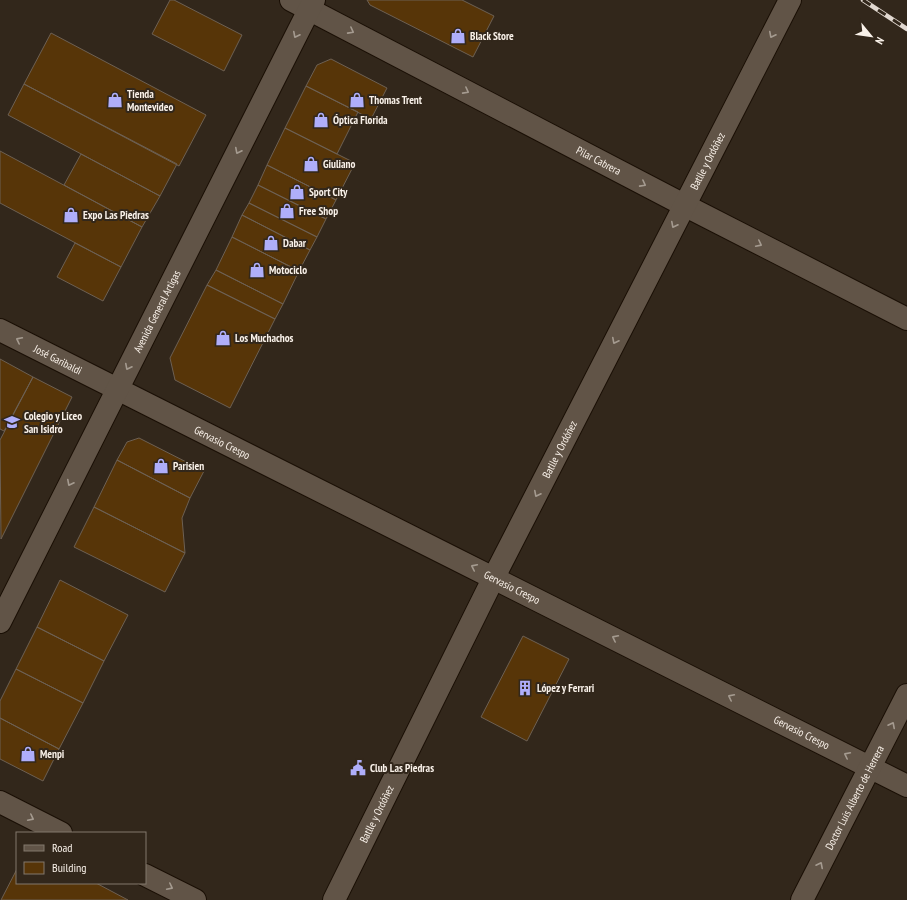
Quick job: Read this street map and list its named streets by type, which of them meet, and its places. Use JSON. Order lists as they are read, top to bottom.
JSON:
{
  "streets": {
    "street": [
      "Batlle y Ordóñez",
      "Pilar Cabrera",
      "Avenida General Artigas",
      "José Garibaldi",
      "Gervasio Crespo",
      "Doctor Luis Alberto de Herrera"
    ]
  },
  "crossings": [
    ["Batlle y Ordóñez", "Pilar Cabrera"],
    ["Batlle y Ordóñez", "Gervasio Crespo"],
    ["Pilar Cabrera", "Avenida General Artigas"],
    ["Avenida General Artigas", "José Garibaldi"],
    ["Avenida General Artigas", "Gervasio Crespo"],
    ["José Garibaldi", "Gervasio Crespo"],
    ["Gervasio Crespo", "Doctor Luis Alberto de Herrera"]
  ],
  "one_way": [
    "Batlle y Ordóñez",
    "Pilar Cabrera",
    "Avenida General Artigas",
    "José Garibaldi",
    "Gervasio Crespo",
    "Doctor Luis Alberto de Herrera"
  ],
  "places": {
    "shop": [
      "Black Store",
      "Tienda Montevideo",
      "Thomas Trent",
      "Óptica Florida",
      "Giuliano",
      "Sport City",
      "Free Shop",
      "Expo Las Piedras",
      "Dabar",
      "Motociclo",
      "Los Muchachos",
      "Parisien",
      "Menpi"
    ],
    "school or university": ["Colegio y Liceo San Isidro"],
    "building": ["López y Ferrari"],
    "public building": ["Club Las Piedras"]
  },
  "legend": ["Road", "Building"],
  "north": "bottom right"
}
